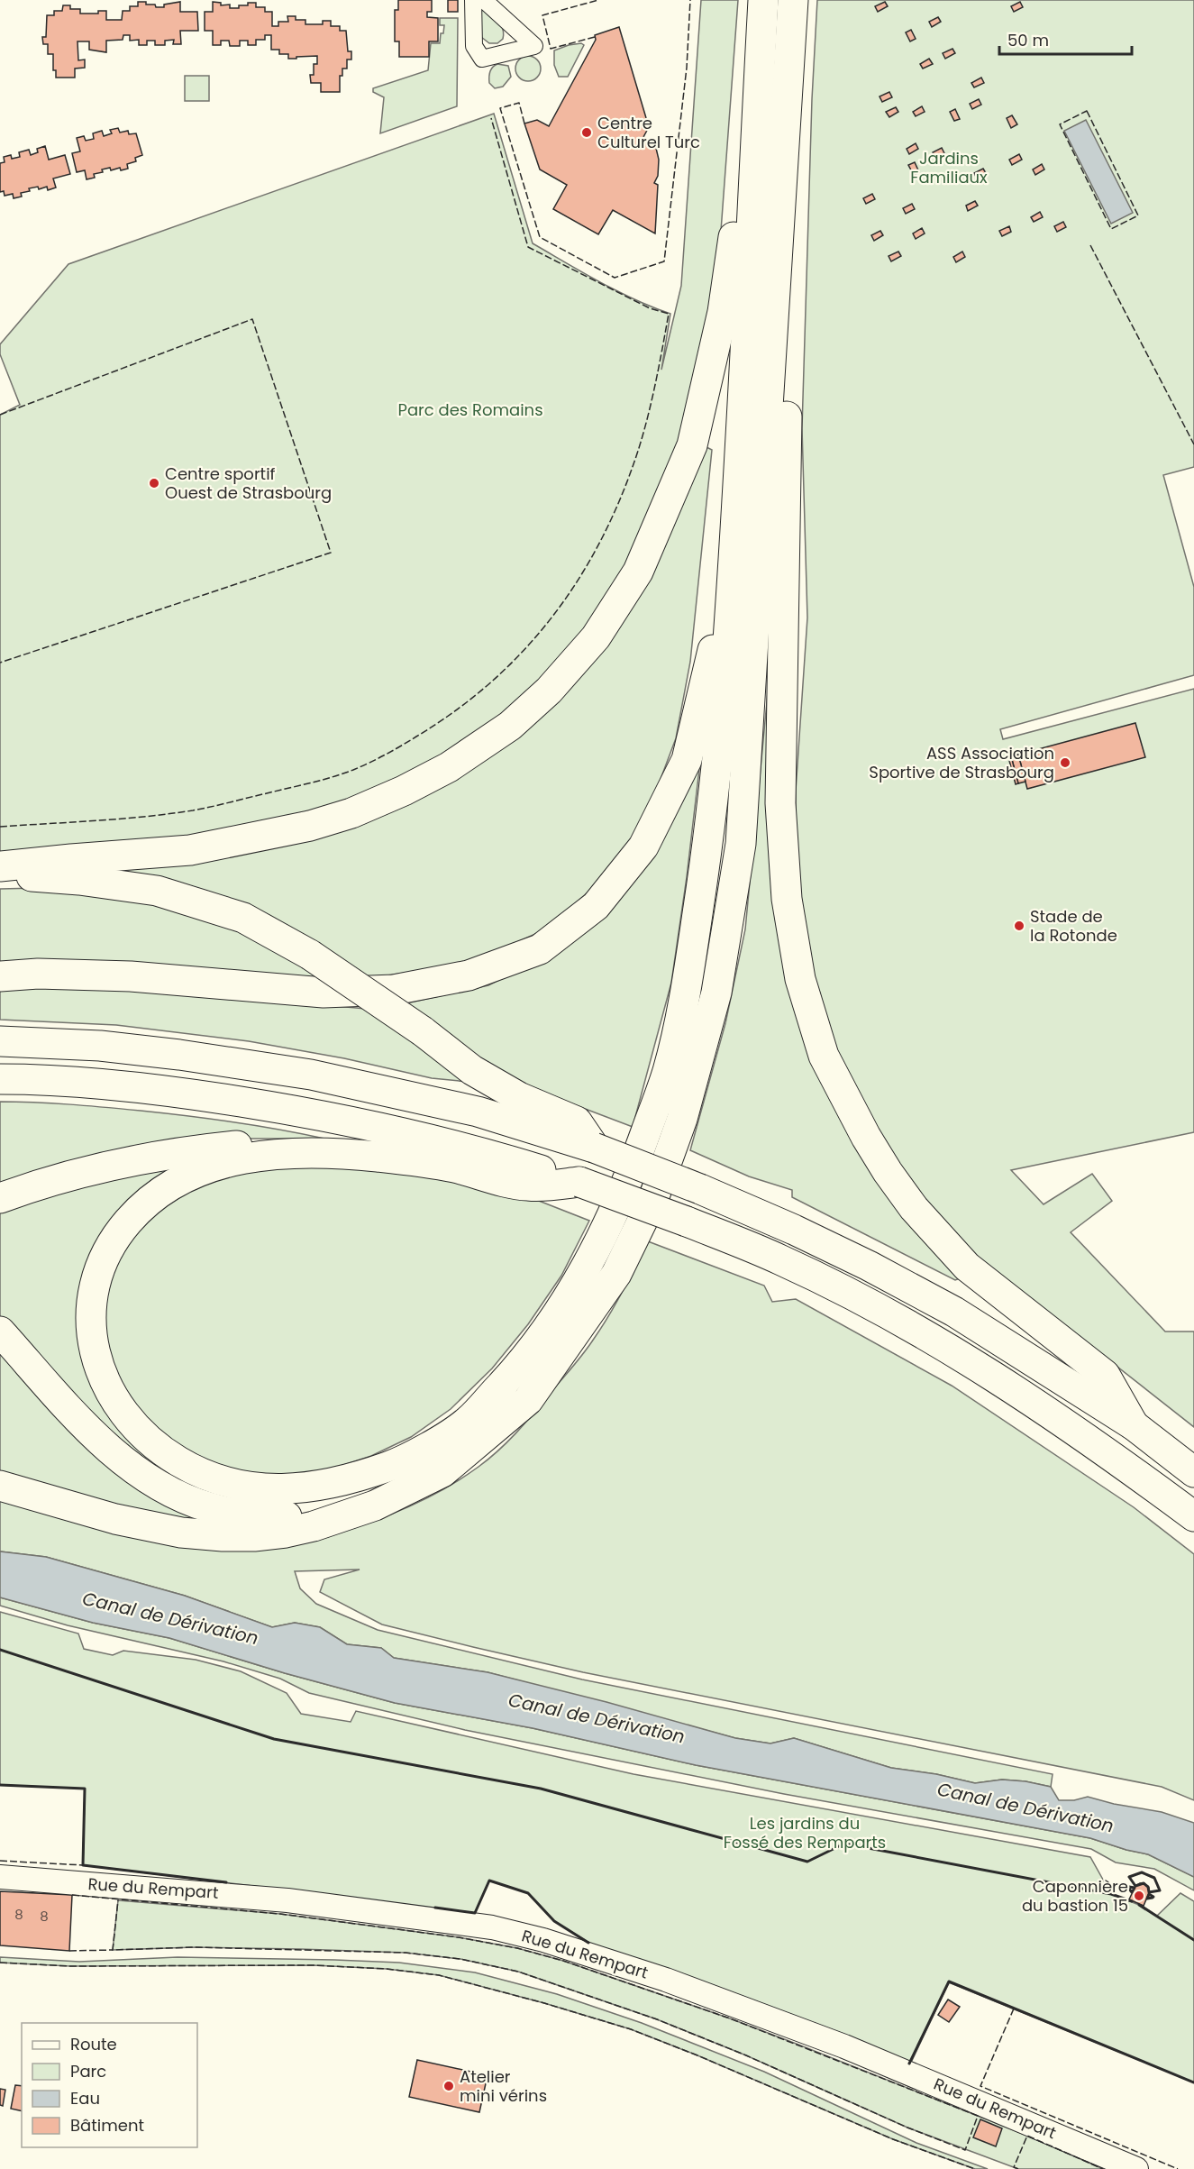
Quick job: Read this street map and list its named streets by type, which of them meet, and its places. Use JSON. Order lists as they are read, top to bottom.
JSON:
{
  "streets": {
    "street": ["Rue du Rempart"]
  },
  "water": ["Canal de Dérivation"],
  "parks": ["Jardins Familiaux", "Parc des Romains", "Les jardins du Fossé des Remparts"],
  "places": [
    "Centre Culturel Turc",
    "Centre sportif Ouest de Strasbourg",
    "ASS Association Sportive de Strasbourg",
    "Stade de la Rotonde",
    "Caponnière du bastion 15",
    "Atelier mini vérins"
  ],
  "house_numbers": ["8", "8"],
  "legend": [
    "Route",
    "Parc",
    "Eau",
    "Bâtiment"
  ],
  "scale_bar": "50 m"
}
